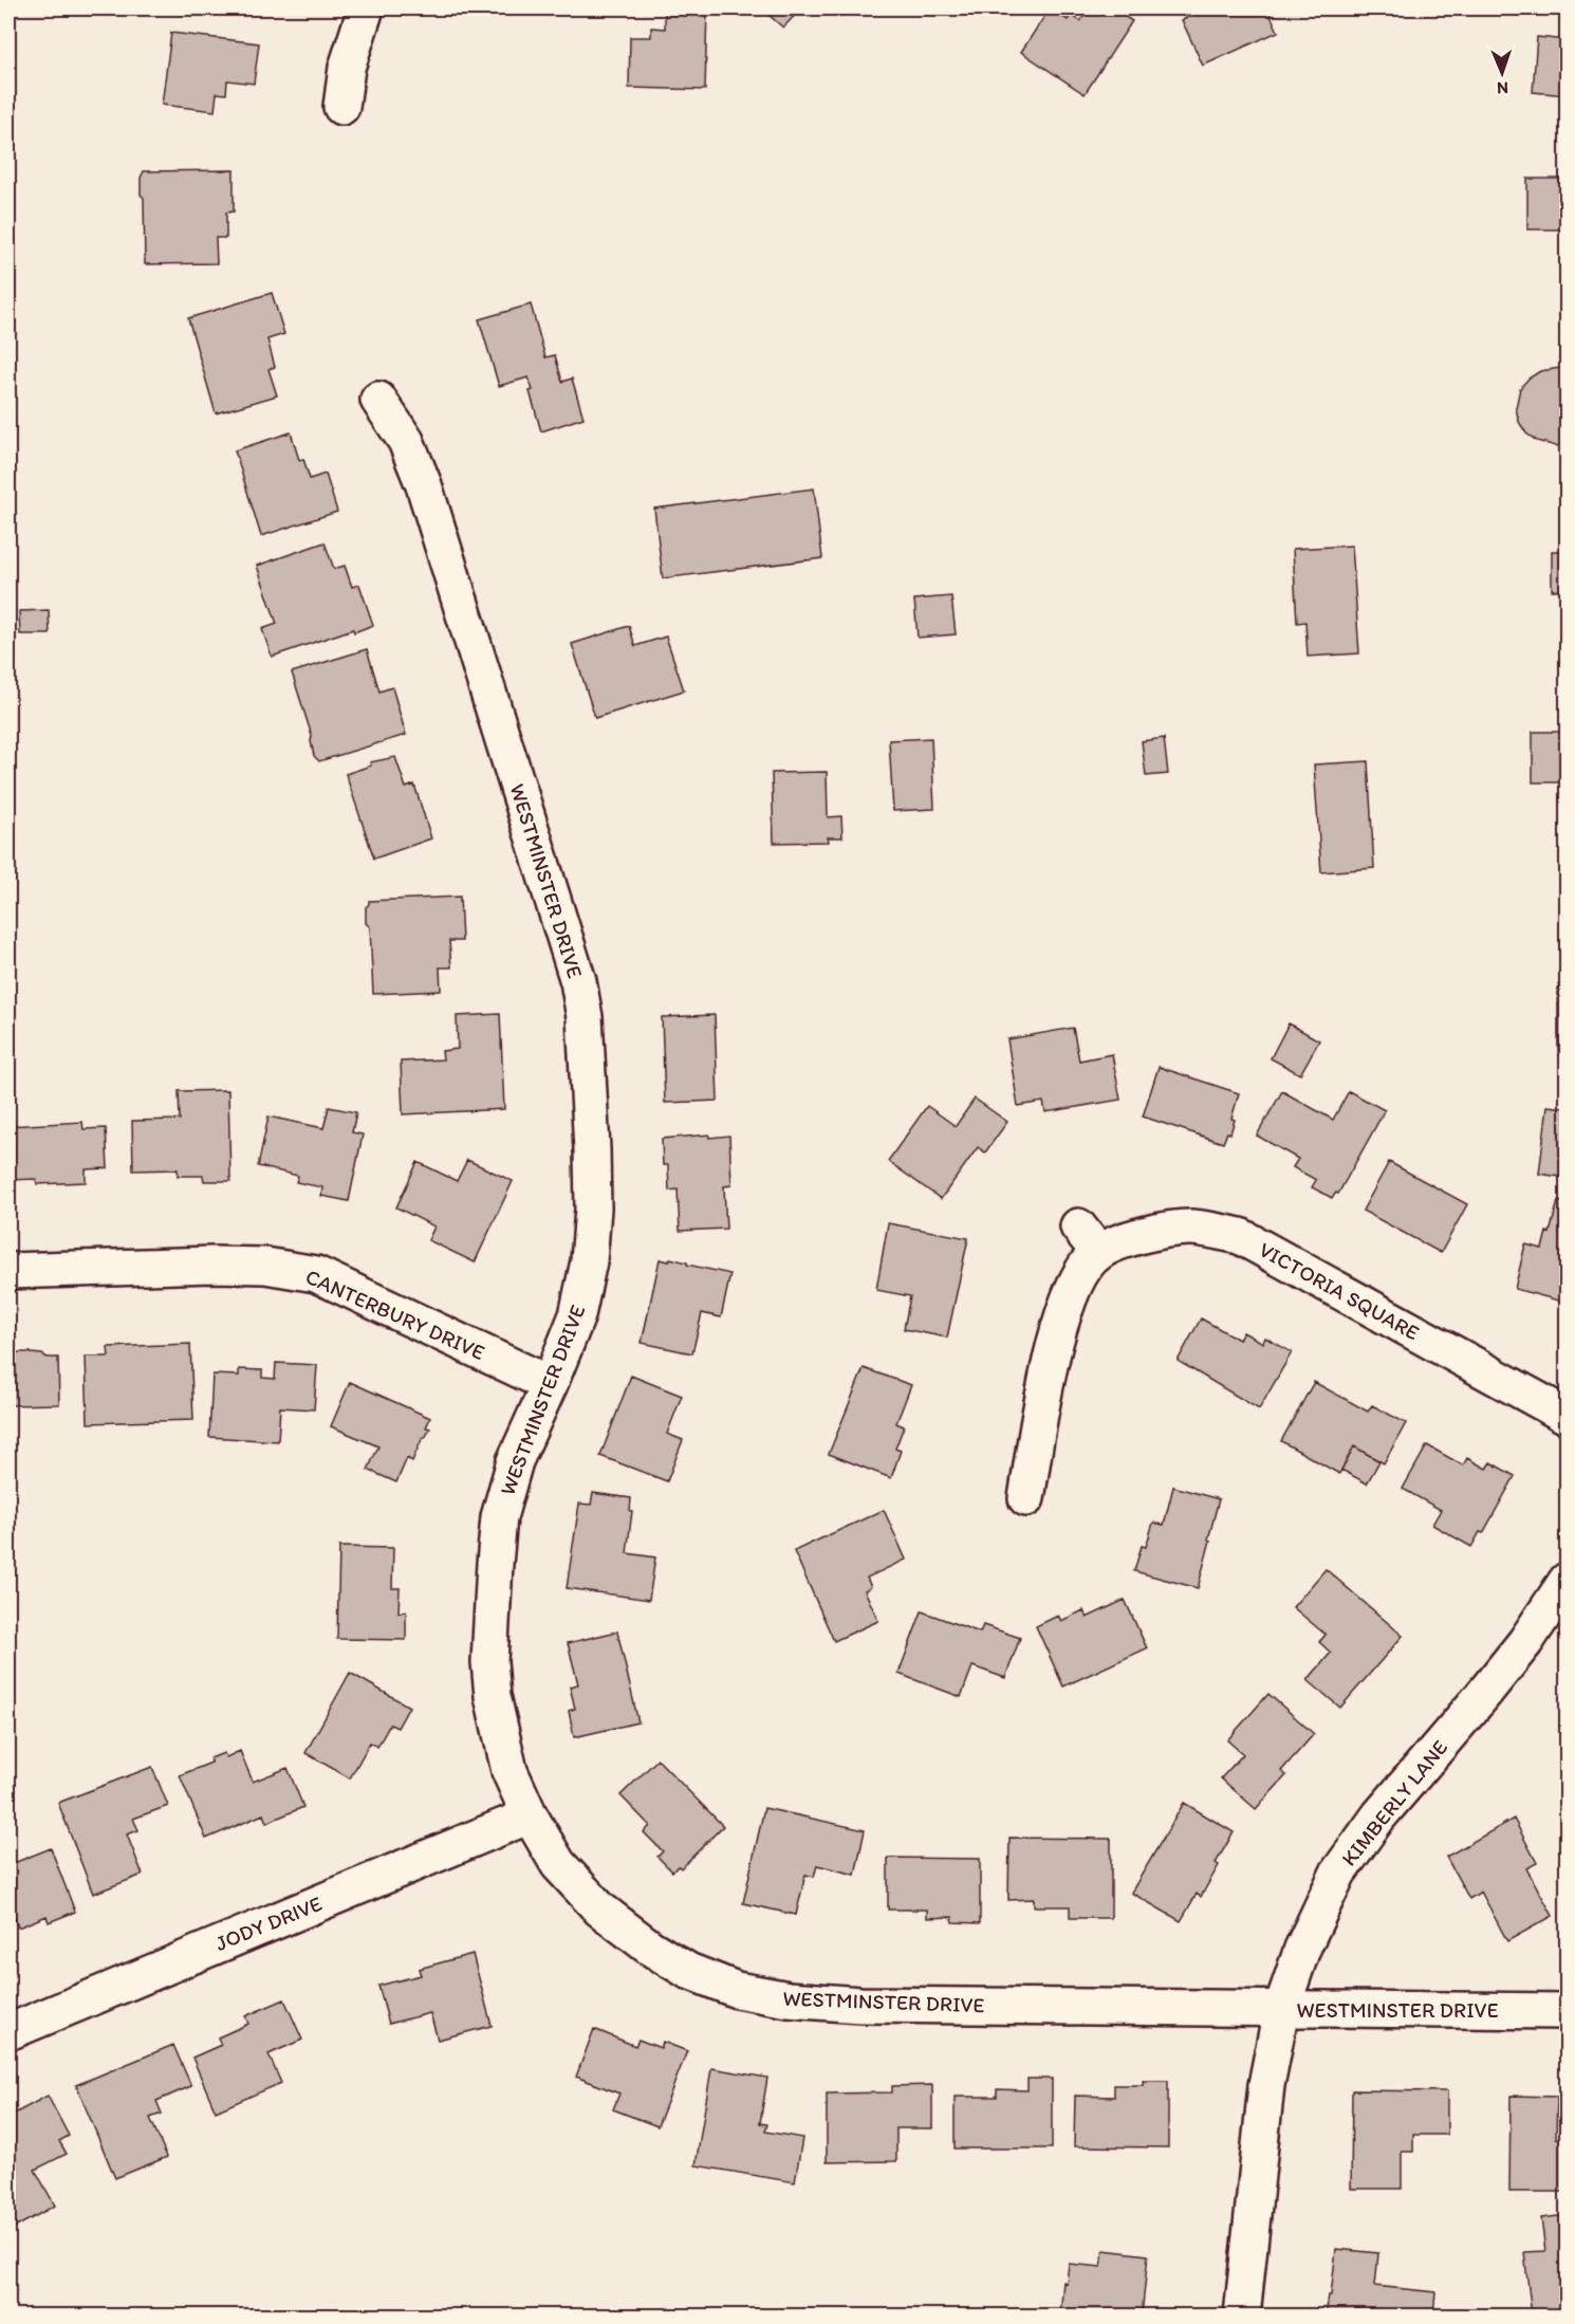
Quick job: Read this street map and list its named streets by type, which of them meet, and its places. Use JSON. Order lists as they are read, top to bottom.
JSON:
{
  "streets": {
    "street": [
      "WESTMINSTER DRIVE",
      "VICTORIA SQUARE",
      "CANTERBURY DRIVE",
      "KIMBERLY LANE",
      "JODY DRIVE"
    ]
  },
  "crossings": [
    ["WESTMINSTER DRIVE", "CANTERBURY DRIVE"],
    ["WESTMINSTER DRIVE", "KIMBERLY LANE"],
    ["WESTMINSTER DRIVE", "JODY DRIVE"]
  ],
  "north": "bottom"
}
